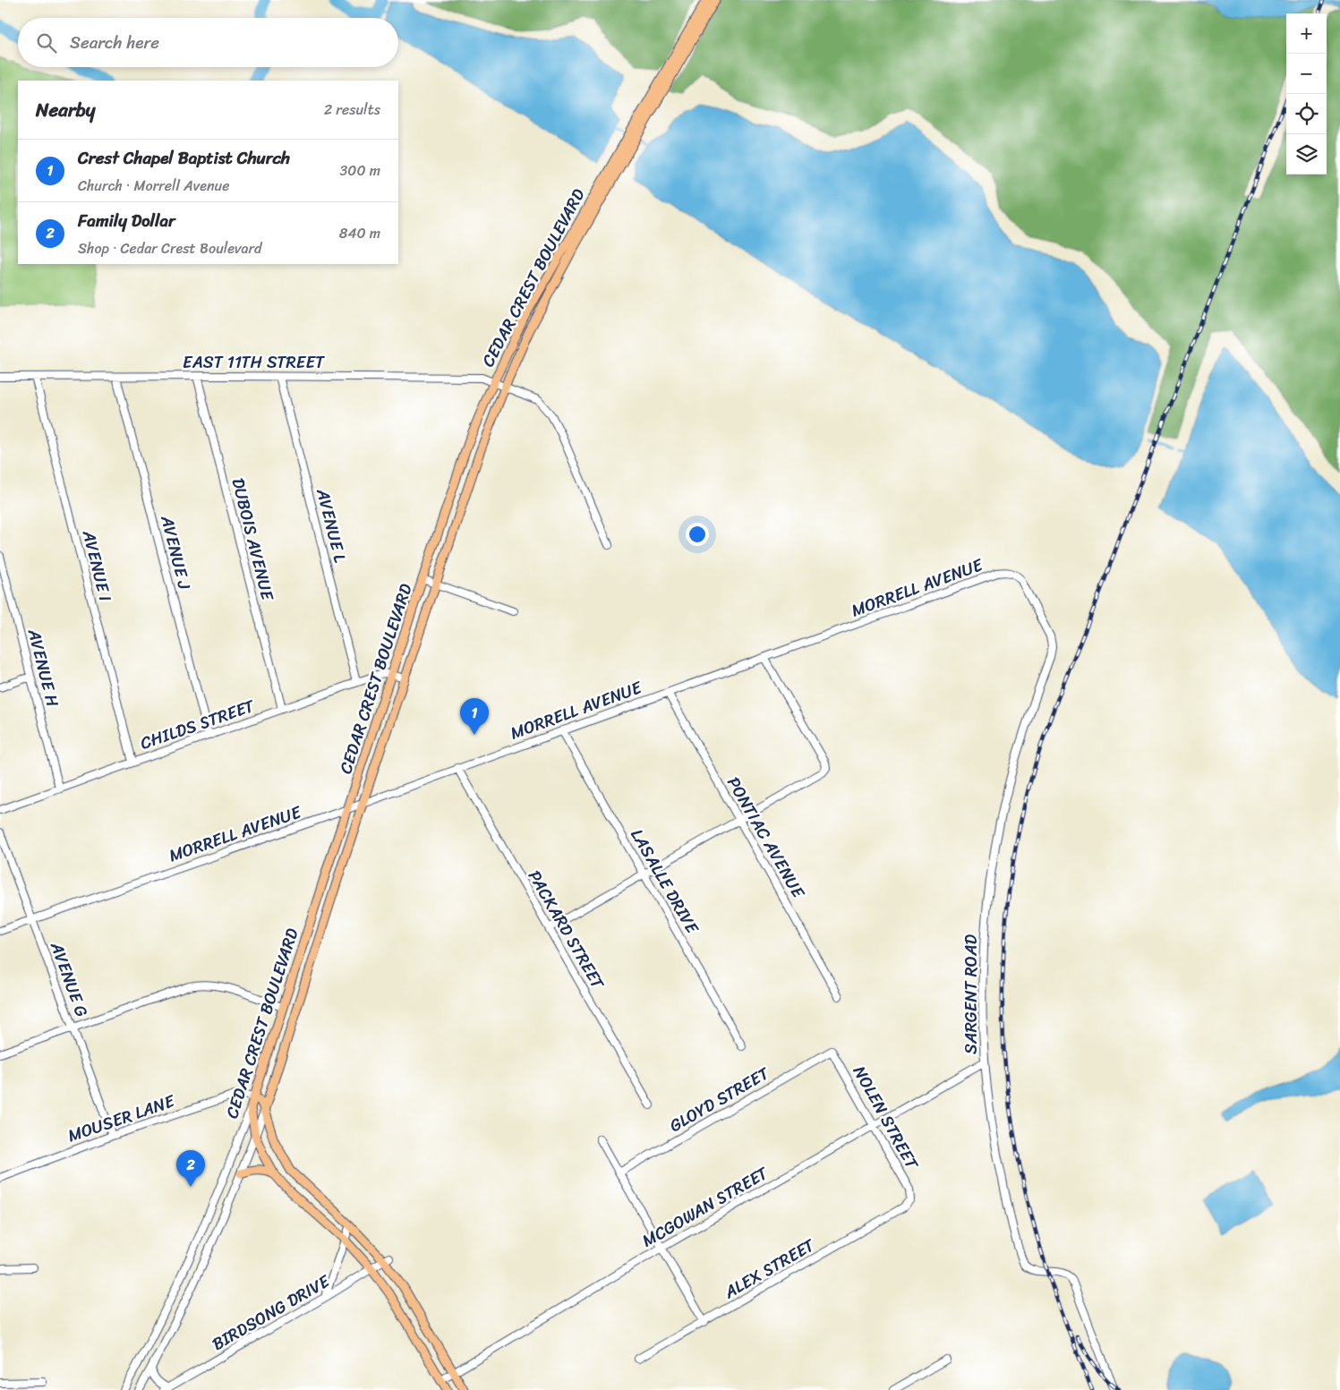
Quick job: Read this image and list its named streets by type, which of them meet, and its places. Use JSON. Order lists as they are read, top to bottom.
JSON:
{
  "streets": {
    "main road": ["CEDAR CREST BOULEVARD"],
    "street": [
      "EAST 11TH STREET",
      "AVENUE L",
      "DUBOIS AVENUE",
      "AVENUE J",
      "AVENUE I",
      "MORRELL AVENUE",
      "AVENUE H",
      "CHILDS STREET",
      "PONTIAC AVENUE",
      "LASALLE DRIVE",
      "PACKARD STREET",
      "AVENUE G",
      "SARGENT ROAD",
      "GLOYD STREET",
      "NOLEN STREET",
      "MOUSER LANE",
      "MCGOWAN STREET",
      "ALEX STREET",
      "BIRDSONG DRIVE"
    ]
  },
  "crossings": [
    ["CEDAR CREST BOULEVARD", "EAST 11TH STREET"],
    ["CEDAR CREST BOULEVARD", "MORRELL AVENUE"],
    ["CEDAR CREST BOULEVARD", "CHILDS STREET"],
    ["CEDAR CREST BOULEVARD", "MOUSER LANE"],
    ["EAST 11TH STREET", "AVENUE L"],
    ["EAST 11TH STREET", "DUBOIS AVENUE"],
    ["EAST 11TH STREET", "AVENUE J"],
    ["EAST 11TH STREET", "AVENUE I"],
    ["AVENUE L", "CHILDS STREET"],
    ["DUBOIS AVENUE", "CHILDS STREET"],
    ["AVENUE J", "CHILDS STREET"],
    ["AVENUE I", "CHILDS STREET"],
    ["MORRELL AVENUE", "PONTIAC AVENUE"],
    ["MORRELL AVENUE", "LASALLE DRIVE"],
    ["MORRELL AVENUE", "PACKARD STREET"],
    ["MORRELL AVENUE", "AVENUE G"],
    ["MORRELL AVENUE", "SARGENT ROAD"],
    ["AVENUE H", "CHILDS STREET"],
    ["AVENUE G", "MOUSER LANE"],
    ["SARGENT ROAD", "MCGOWAN STREET"],
    ["GLOYD STREET", "NOLEN STREET"],
    ["NOLEN STREET", "MCGOWAN STREET"],
    ["NOLEN STREET", "ALEX STREET"]
  ],
  "page": {
    "map_buttons": ["+", "−"],
    "search": "Search here",
    "heading": ["Nearby", "2 results"],
    "list": [
      {
        "mark": "1",
        "name": "Crest Chapel Baptist Church",
        "note": "Church · Morrell Avenue",
        "value": "300 m"
      },
      {
        "mark": "2",
        "name": "Family Dollar",
        "note": "Shop · Cedar Crest Boulevard",
        "value": "840 m"
      }
    ],
    "pins": ["1", "2"]
  }
}
